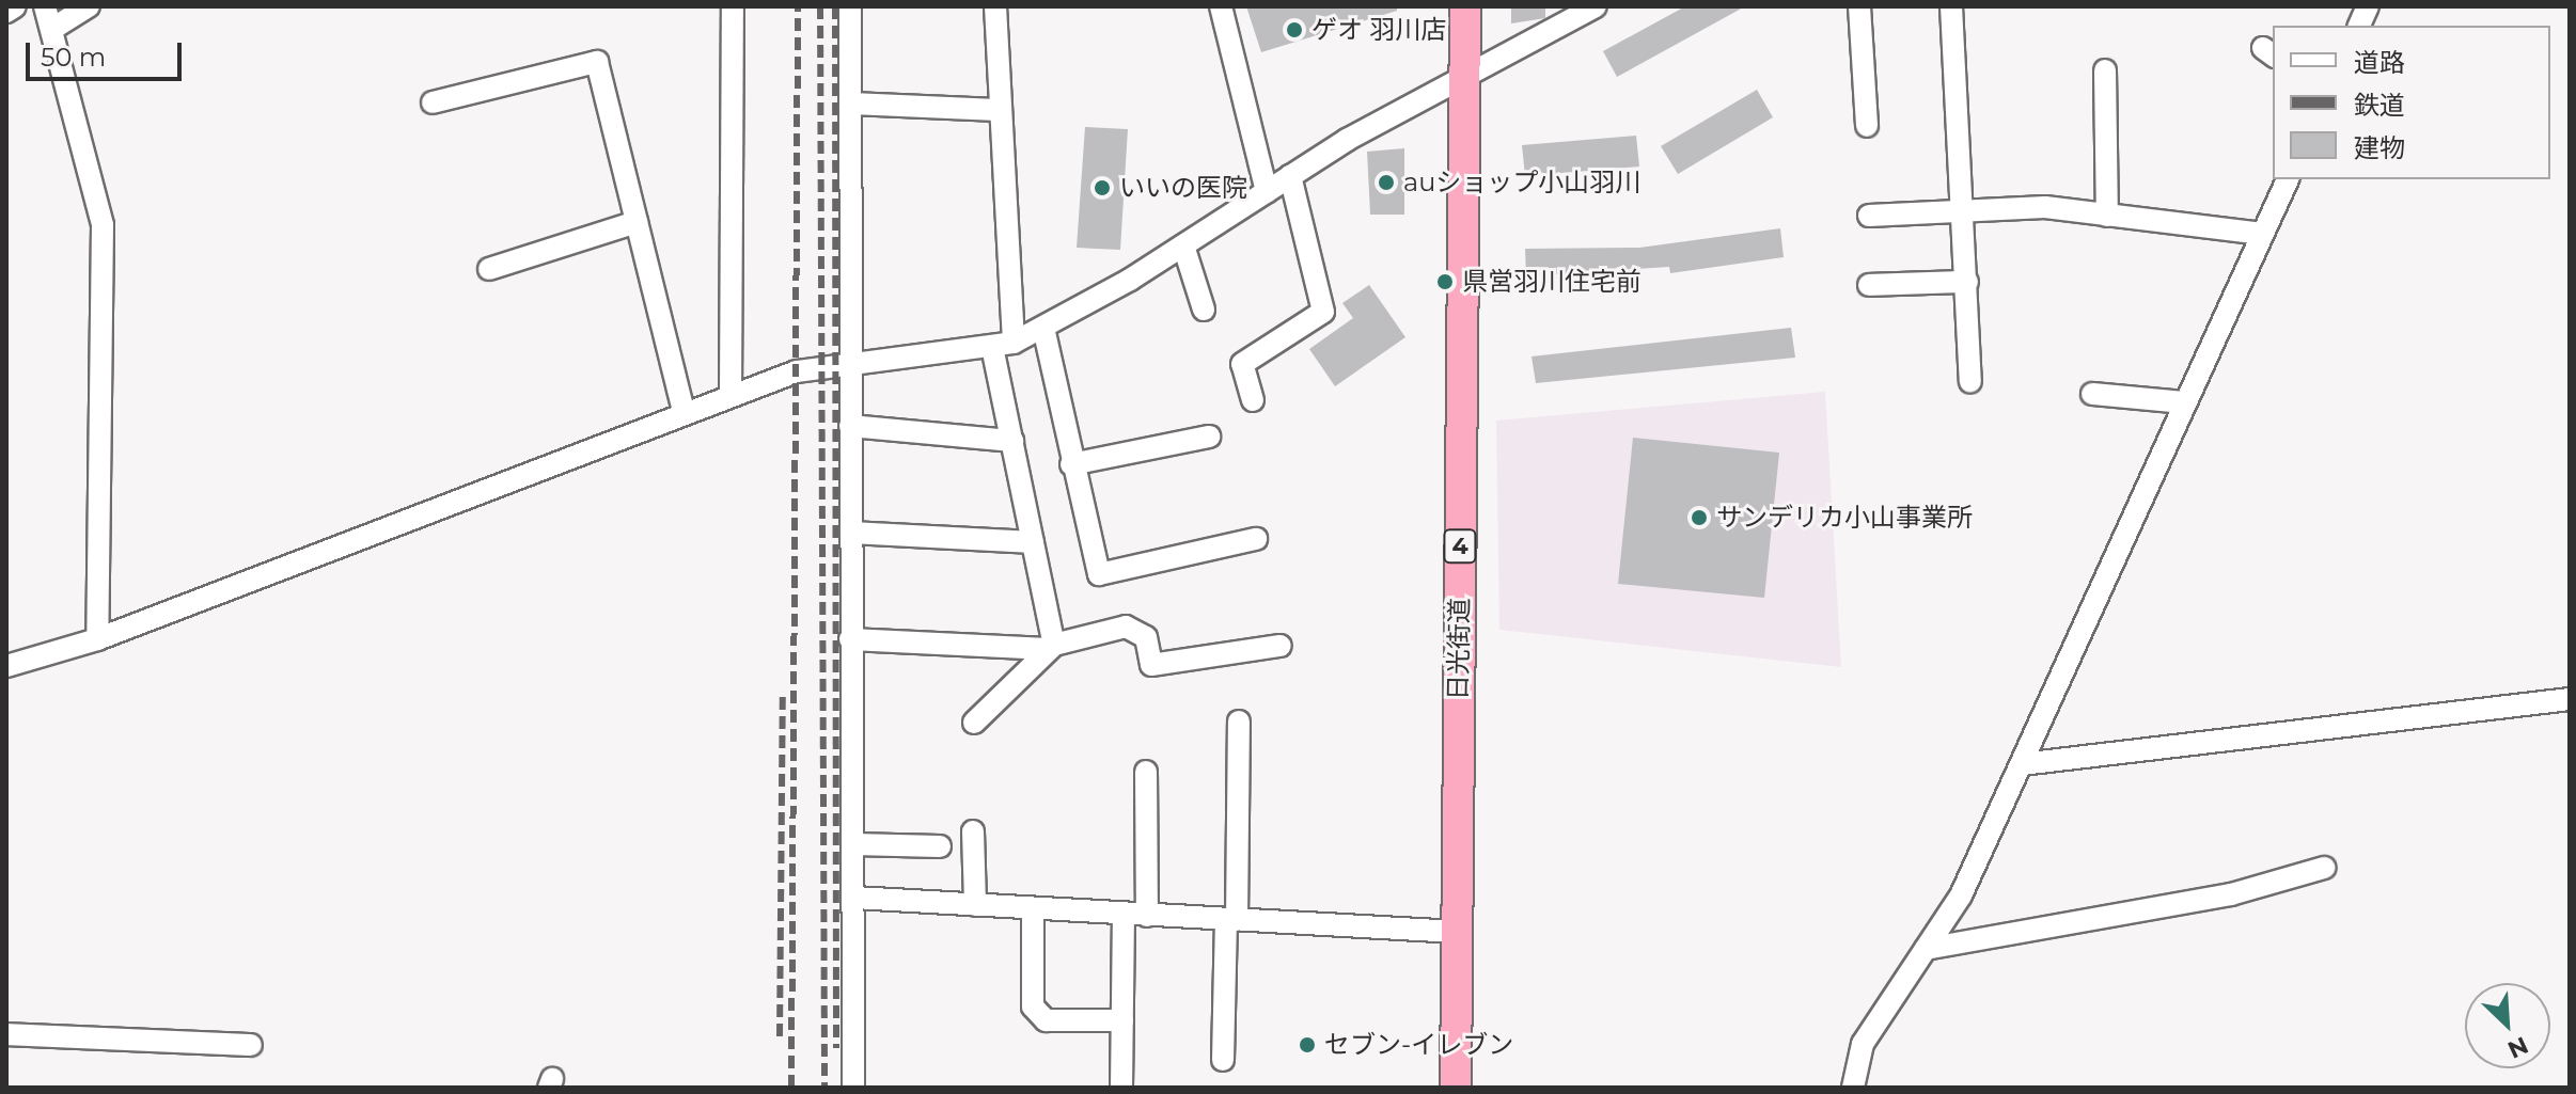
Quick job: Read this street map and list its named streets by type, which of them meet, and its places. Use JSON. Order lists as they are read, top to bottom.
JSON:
{
  "streets": {
    "highway": ["4", "日光街道"]
  },
  "places": [
    "ゲオ 羽川店",
    "auショップ小山羽川",
    "いいの医院",
    "県営羽川住宅前",
    "サンデリカ小山事業所",
    "セブン-イレブン"
  ],
  "legend": ["道路", "鉄道", "建物"],
  "scale_bar": "50 m",
  "north": "bottom right"
}
